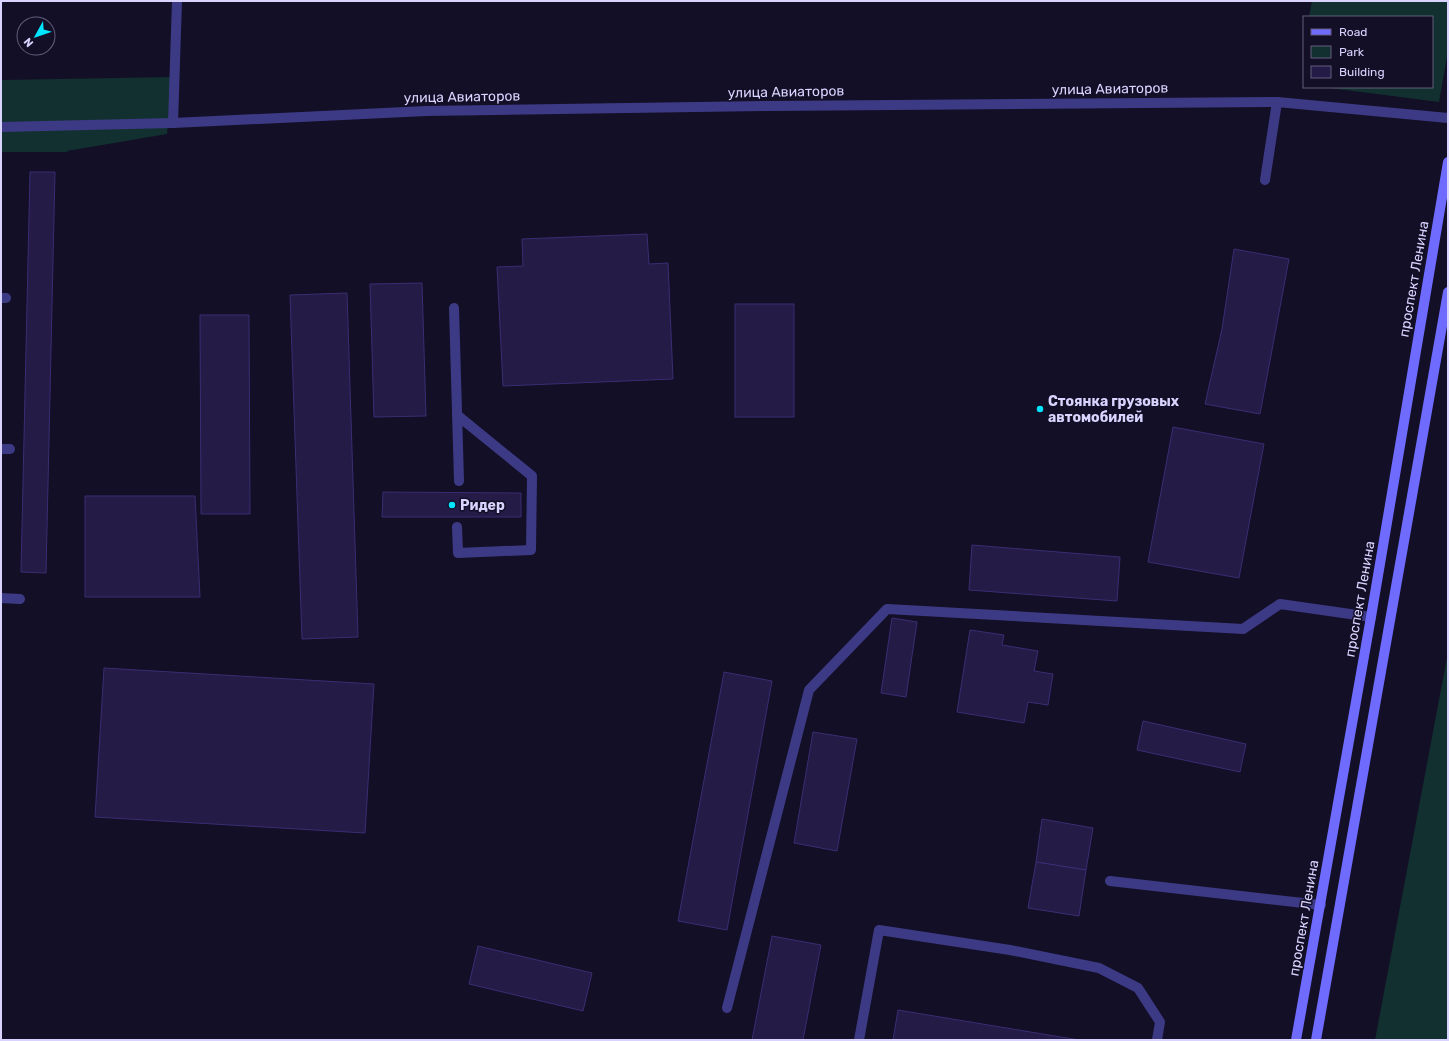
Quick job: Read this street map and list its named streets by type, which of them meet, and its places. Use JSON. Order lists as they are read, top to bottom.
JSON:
{
  "streets": {
    "main road": ["проспект Ленина"],
    "street": ["улица Авиаторов"]
  },
  "places": ["Стоянка грузовых автомобилей", "Ридер"],
  "legend": ["Road", "Park", "Building"],
  "north": "bottom left"
}
